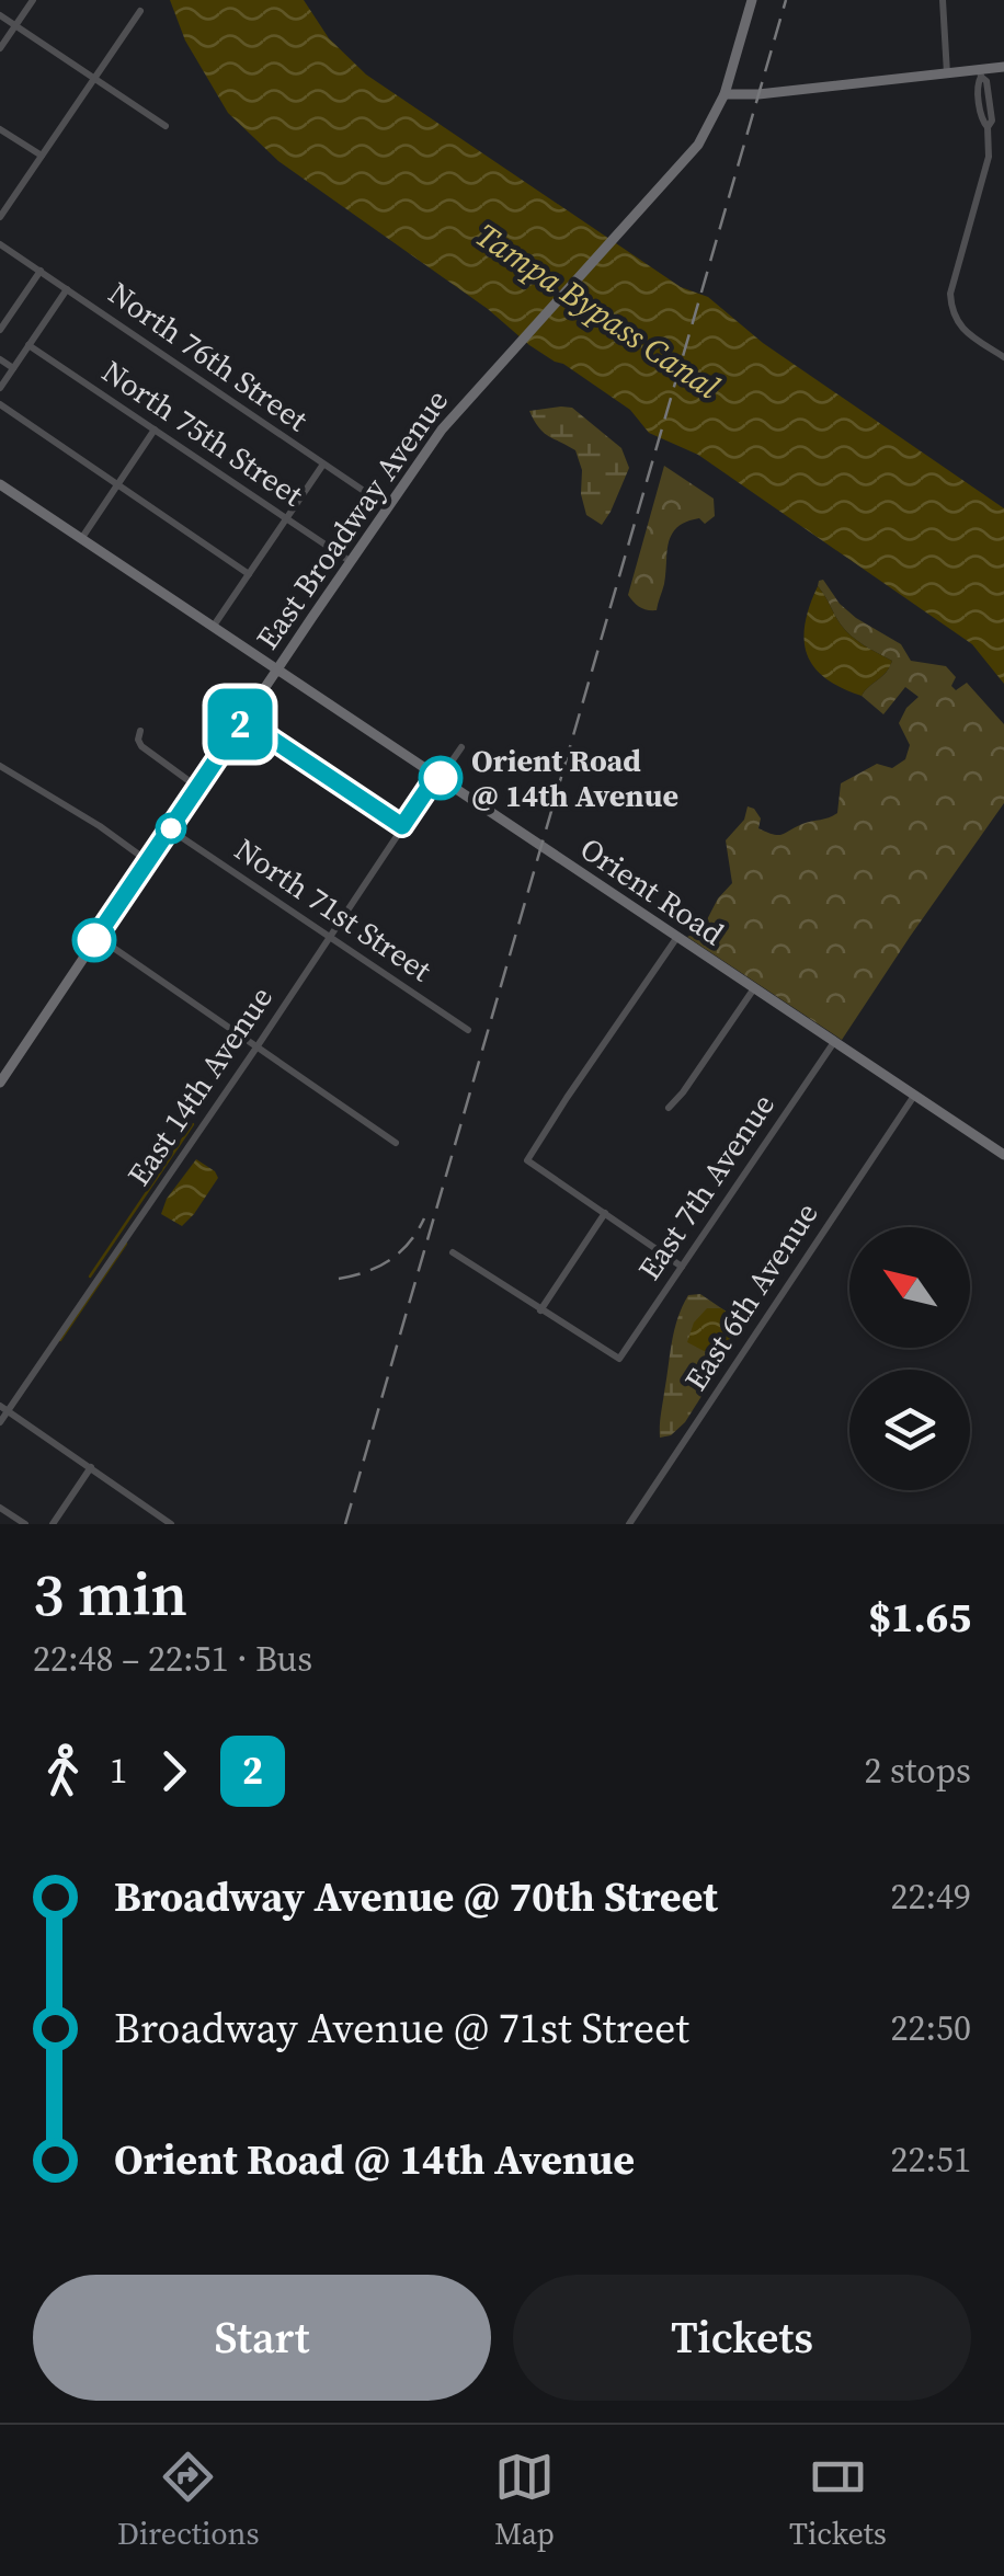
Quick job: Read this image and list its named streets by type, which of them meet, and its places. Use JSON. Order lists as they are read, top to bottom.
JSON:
{
  "streets": {
    "main road": ["East Broadway Avenue", "Orient Road"],
    "street": [
      "North 76th Street",
      "North 75th Street",
      "North 71st Street",
      "East 14th Avenue",
      "East 7th Avenue",
      "East 6th Avenue"
    ]
  },
  "crossings": [
    ["North 76th Street", "East Broadway Avenue"],
    ["North 75th Street", "East Broadway Avenue"],
    ["East Broadway Avenue", "Orient Road"],
    ["East Broadway Avenue", "North 71st Street"],
    ["Orient Road", "East 14th Avenue"],
    ["Orient Road", "East 7th Avenue"],
    ["Orient Road", "East 6th Avenue"],
    ["North 71st Street", "East 14th Avenue"]
  ],
  "water": ["Tampa Bypass Canal"],
  "places": ["Orient Road @ 14th Avenue"],
  "lines": ["bus line 2"],
  "north": "top left",
  "page": {
    "on_map": "2",
    "heading": ["3 min", "22:48 – 22:51 · Bus", "$1.65"],
    "legs": ["1", "2", "2 stops"],
    "list": [
      {
        "name": "Broadway Avenue @ 70th Street",
        "value": "22:49"
      },
      {
        "name": "Broadway Avenue @ 71st Street",
        "value": "22:50"
      },
      {
        "name": "Orient Road @ 14th Avenue",
        "value": "22:51"
      }
    ],
    "buttons": ["Start", "Tickets"],
    "tabs": ["Directions", "Map", "Tickets"]
  }
}
